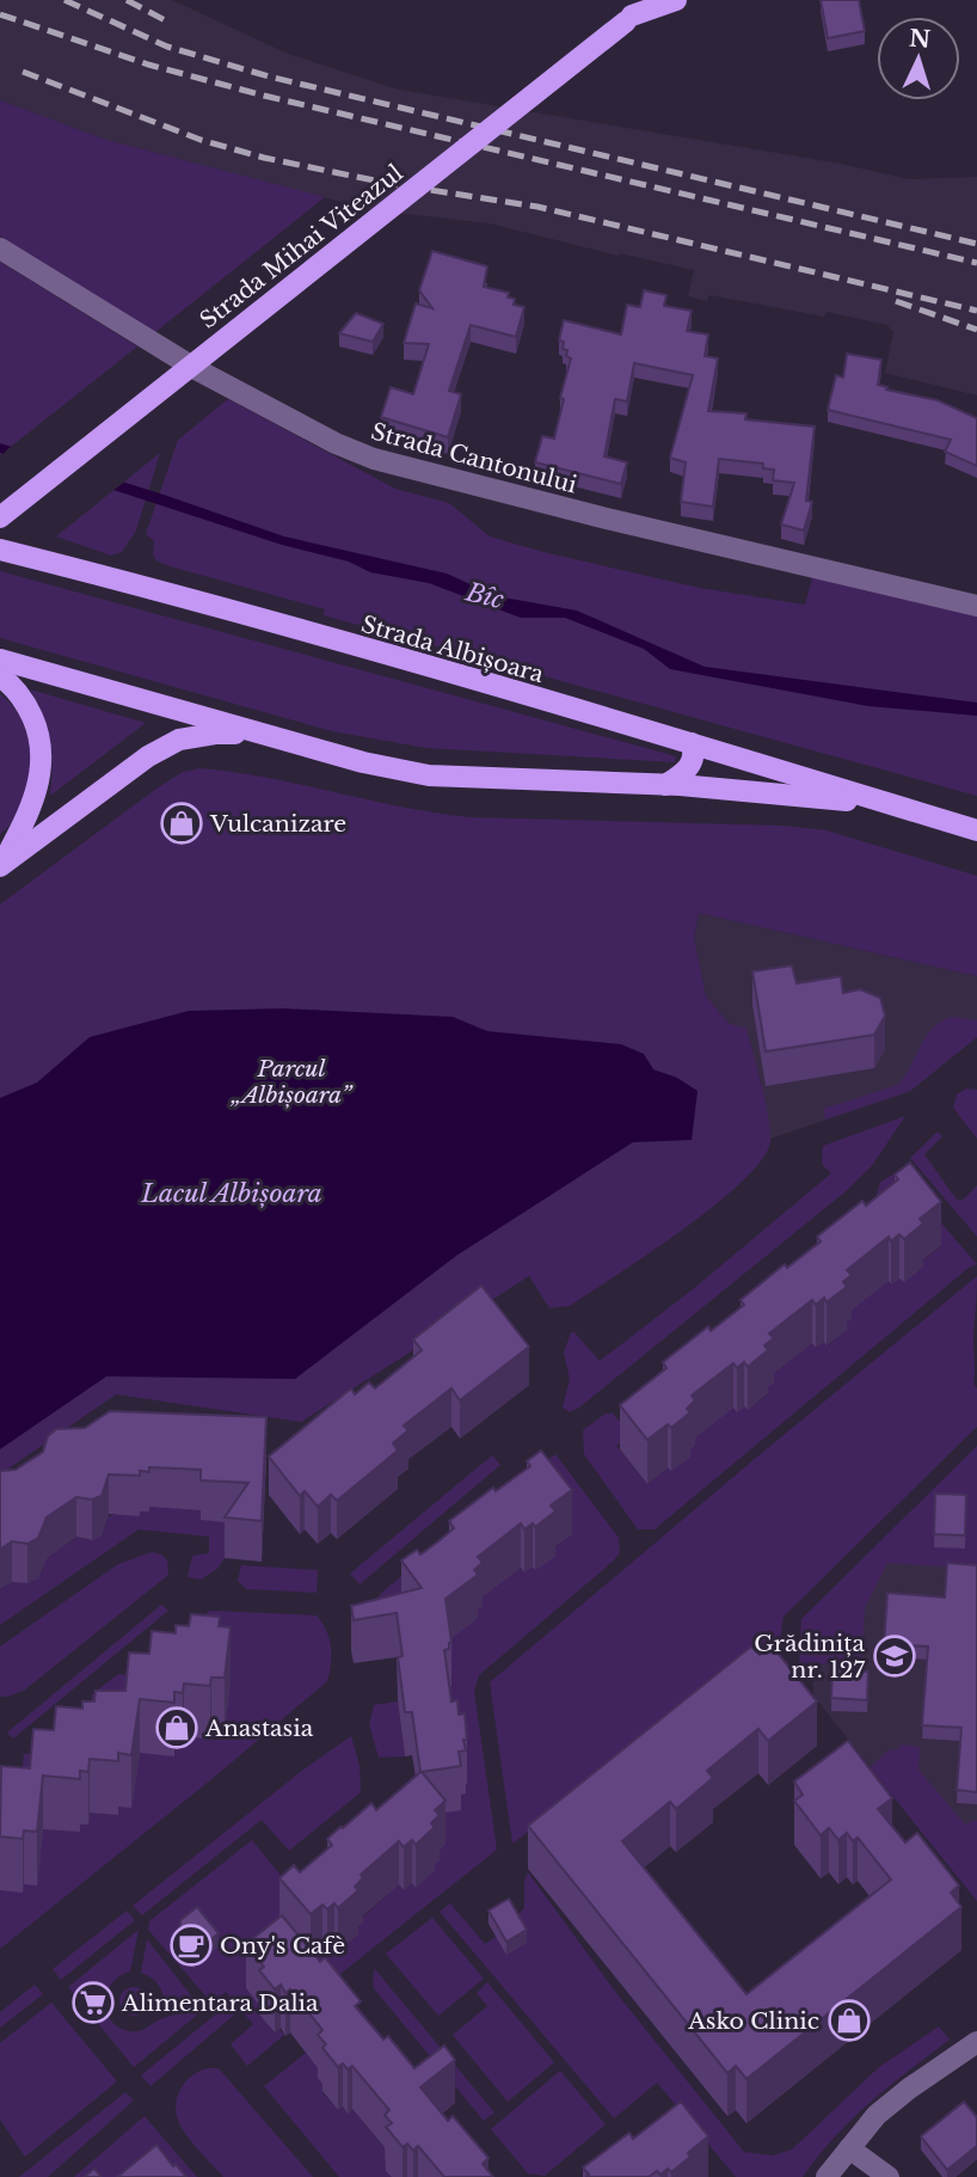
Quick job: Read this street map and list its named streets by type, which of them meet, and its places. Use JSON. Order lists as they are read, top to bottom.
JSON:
{
  "streets": {
    "main road": ["Strada Mihai Viteazul", "Strada Albișoara"],
    "street": ["Strada Cantonului"]
  },
  "water": ["Bîc", "Lacul Albișoara"],
  "parks": ["Parcul „Albișoara”"],
  "places": {
    "shop": ["Vulcanizare", "Anastasia", "Asko Clinic"],
    "school or university": ["Grădinița nr. 127"],
    "cafe": ["Ony's Cafè"],
    "supermarket": ["Alimentara Dalia"]
  },
  "north": "top"
}
